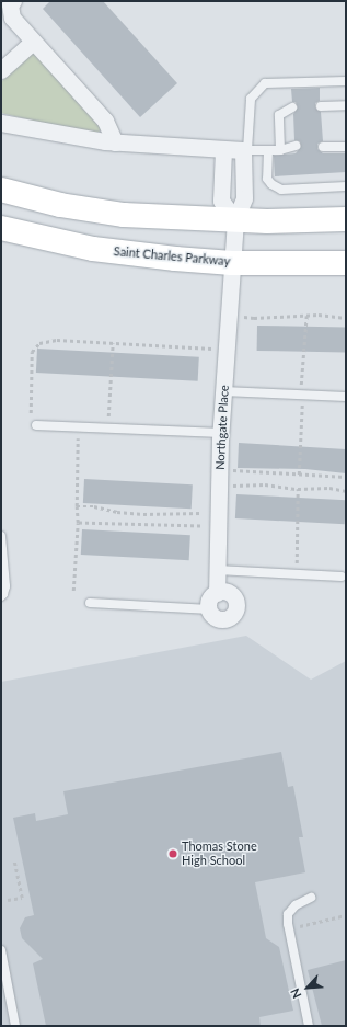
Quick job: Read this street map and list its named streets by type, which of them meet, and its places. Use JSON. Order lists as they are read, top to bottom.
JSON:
{
  "streets": {
    "main road": ["Saint Charles Parkway"],
    "street": ["Northgate Place"]
  },
  "crossings": [
    ["Saint Charles Parkway", "Northgate Place"]
  ],
  "places": ["Thomas Stone High School"],
  "north": "bottom left"
}
